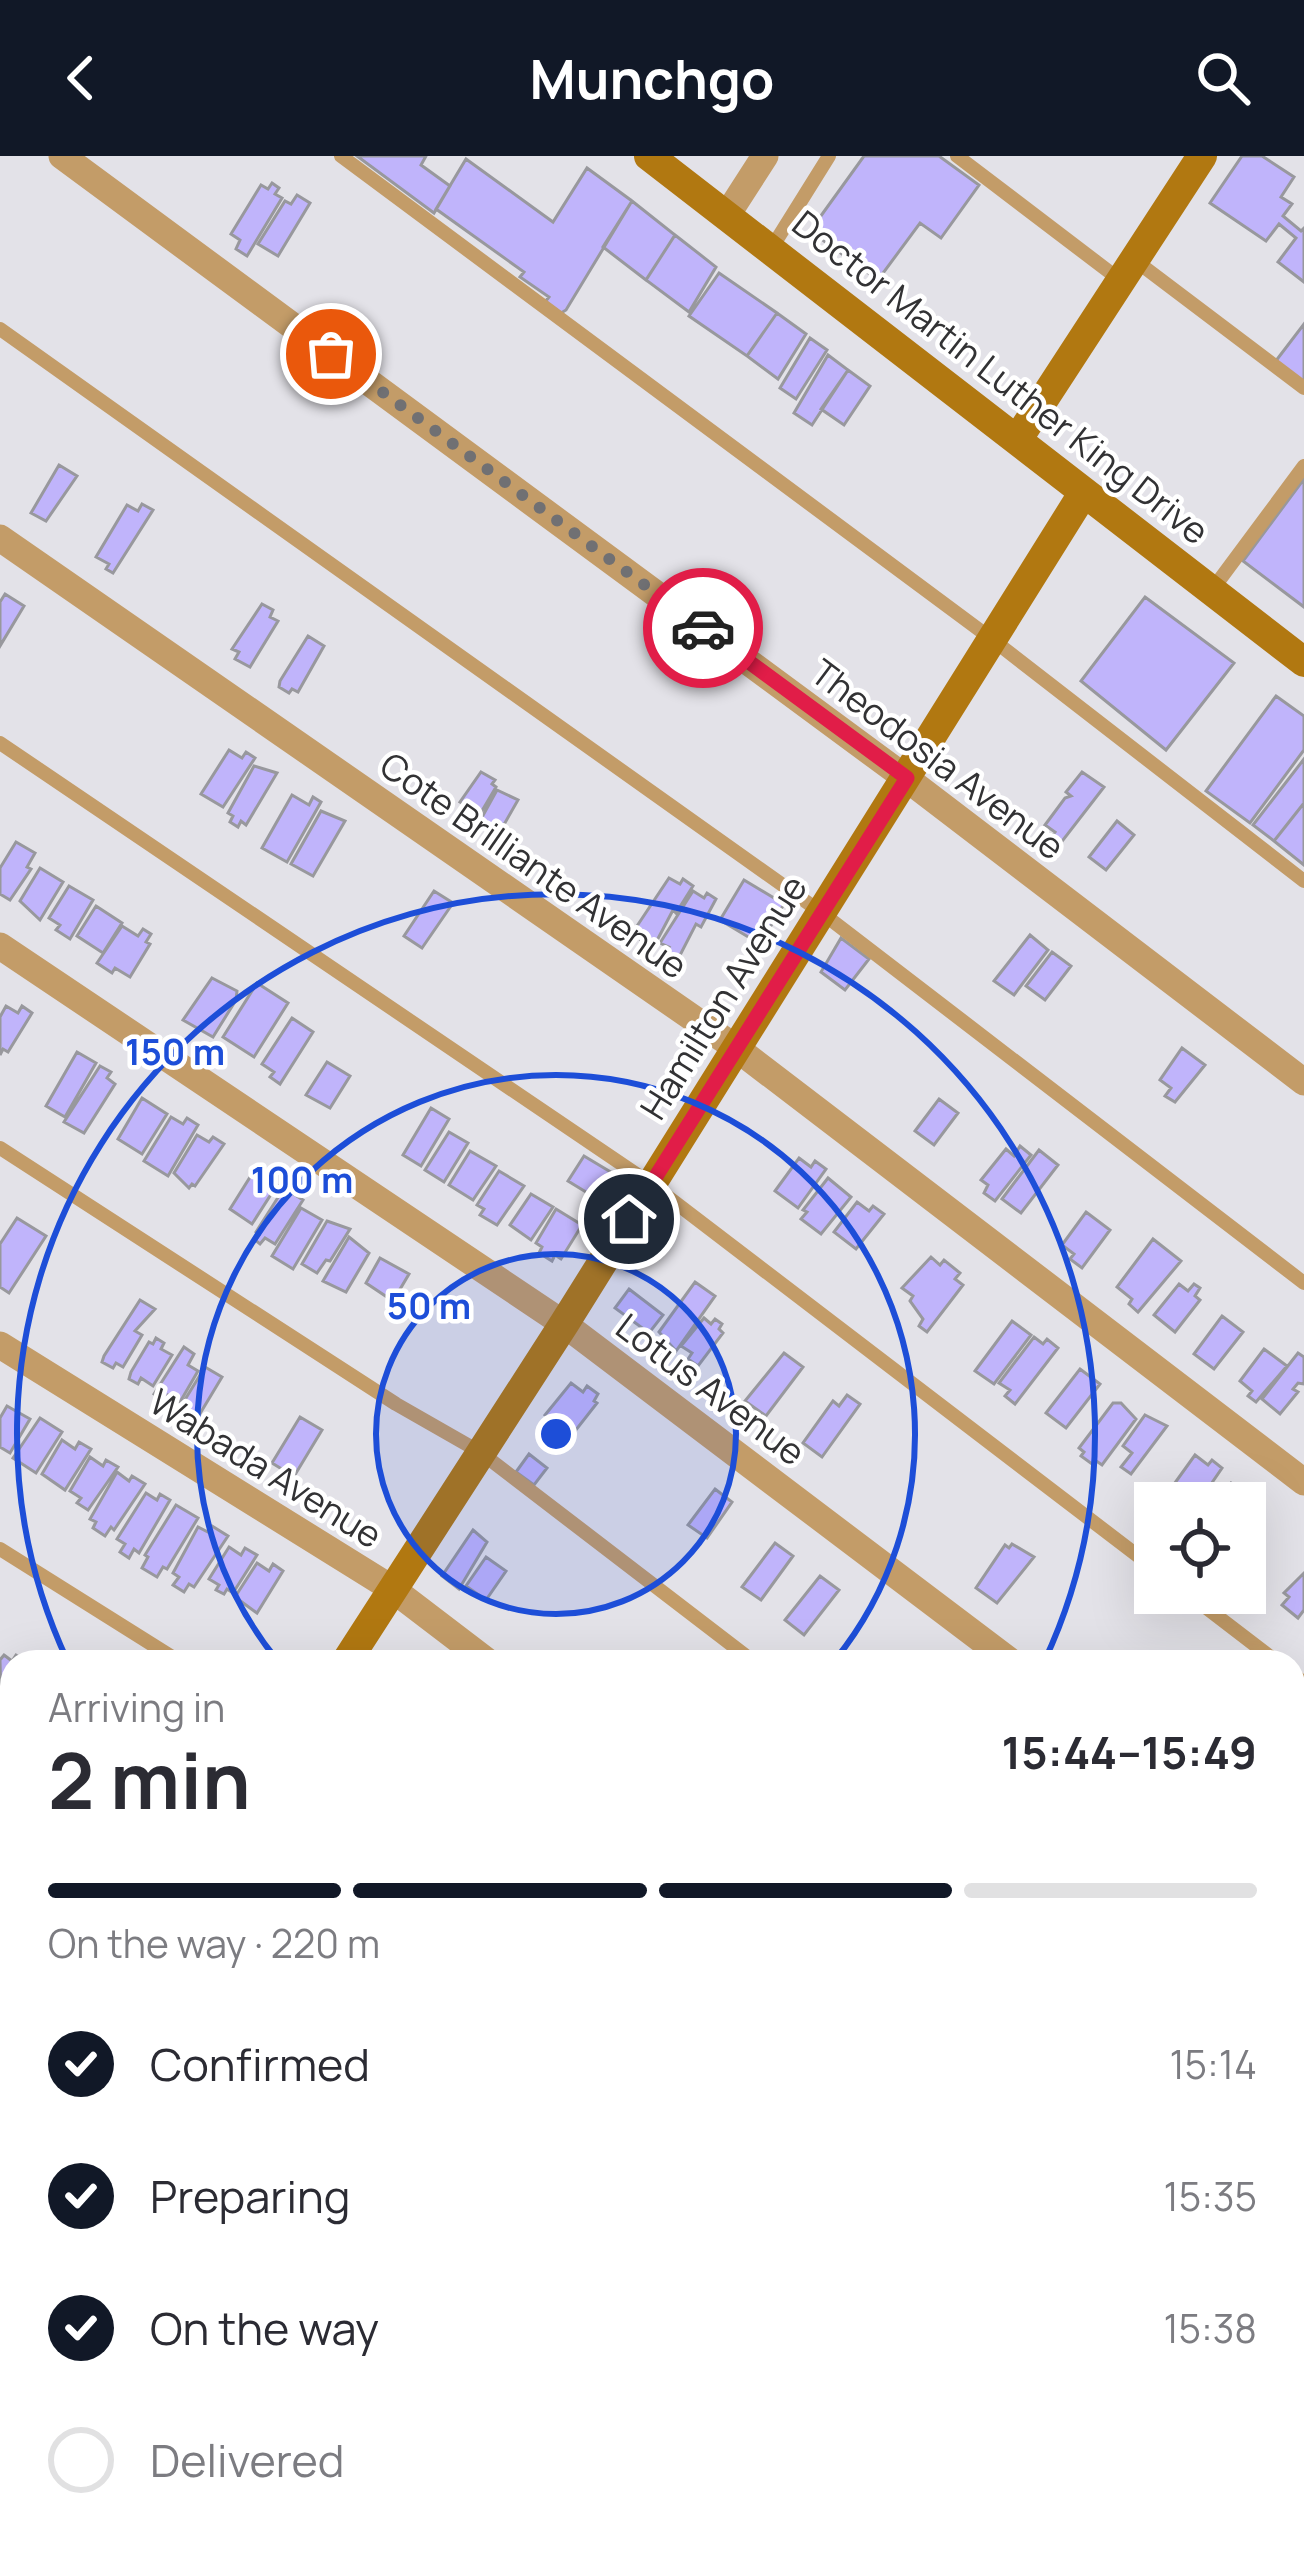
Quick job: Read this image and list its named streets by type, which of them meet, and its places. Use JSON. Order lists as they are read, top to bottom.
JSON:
{
  "streets": {
    "street": [
      "Doctor Martin Luther King Drive",
      "Theodosia Avenue",
      "Cote Brilliante Avenue",
      "Hamilton Avenue",
      "Lotus Avenue",
      "Wabada Avenue"
    ]
  },
  "crossings": [
    ["Doctor Martin Luther King Drive", "Hamilton Avenue"],
    ["Theodosia Avenue", "Hamilton Avenue"],
    ["Cote Brilliante Avenue", "Hamilton Avenue"],
    ["Hamilton Avenue", "Lotus Avenue"],
    ["Hamilton Avenue", "Wabada Avenue"]
  ],
  "page": {
    "header": "Munchgo",
    "heading": ["2 min", "Arriving in", "15:44–15:49"],
    "bar": "On the way · 220 m",
    "list": [
      ["Confirmed", "15:14"],
      ["Preparing", "15:35"],
      ["On the way", "15:38"],
      "Delivered"
    ]
  },
  "rings": ["150 m", "100 m", "50 m"]
}
